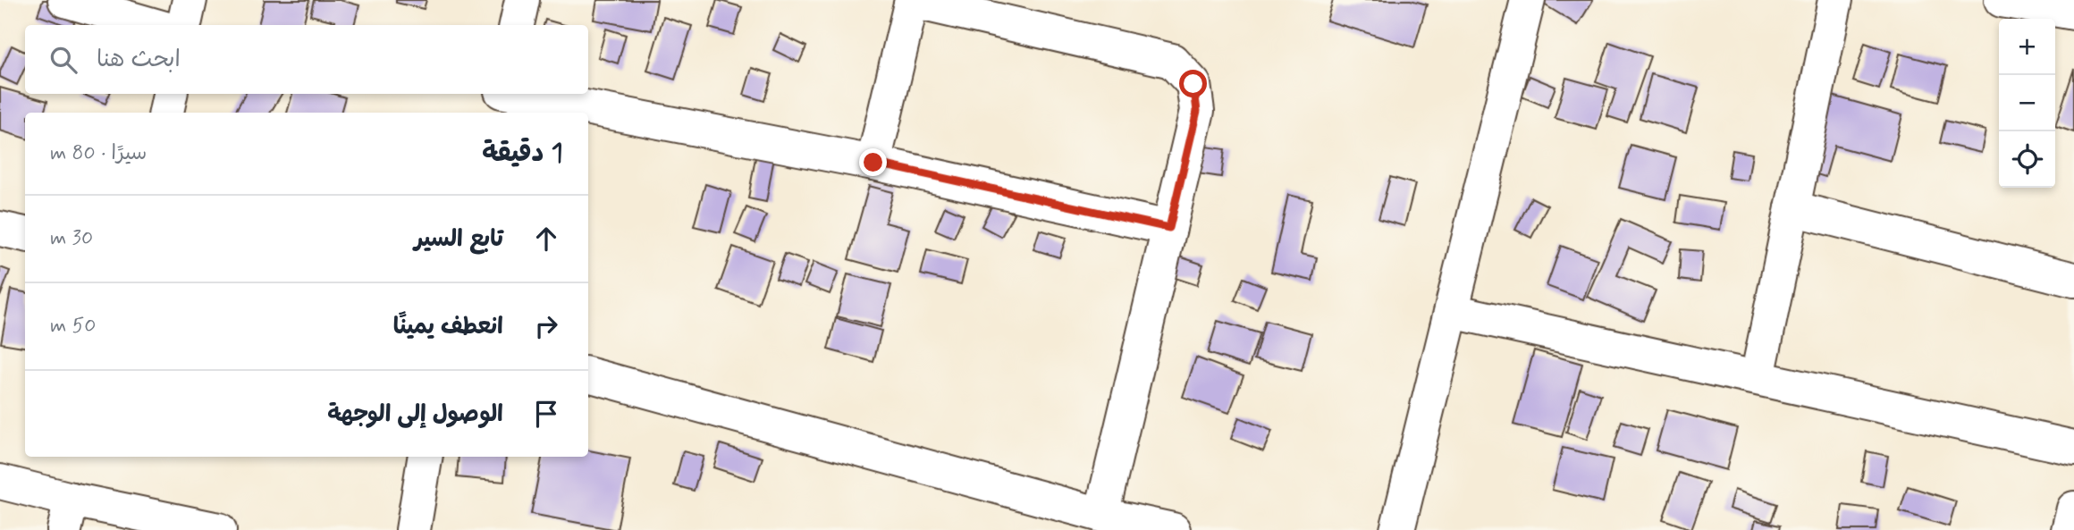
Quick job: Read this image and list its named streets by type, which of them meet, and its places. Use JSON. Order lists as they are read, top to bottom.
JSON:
{
  "page": {
    "map_buttons": ["+", "−"],
    "search": "ابحث هنا",
    "heading": ["1 دقيقة", "سيرًا · 80 m"],
    "list": [
      ["تابع السير", "30 m"],
      ["انعطف يمينًا", "50 m"],
      "الوصول إلى الوجهة"
    ]
  }
}
